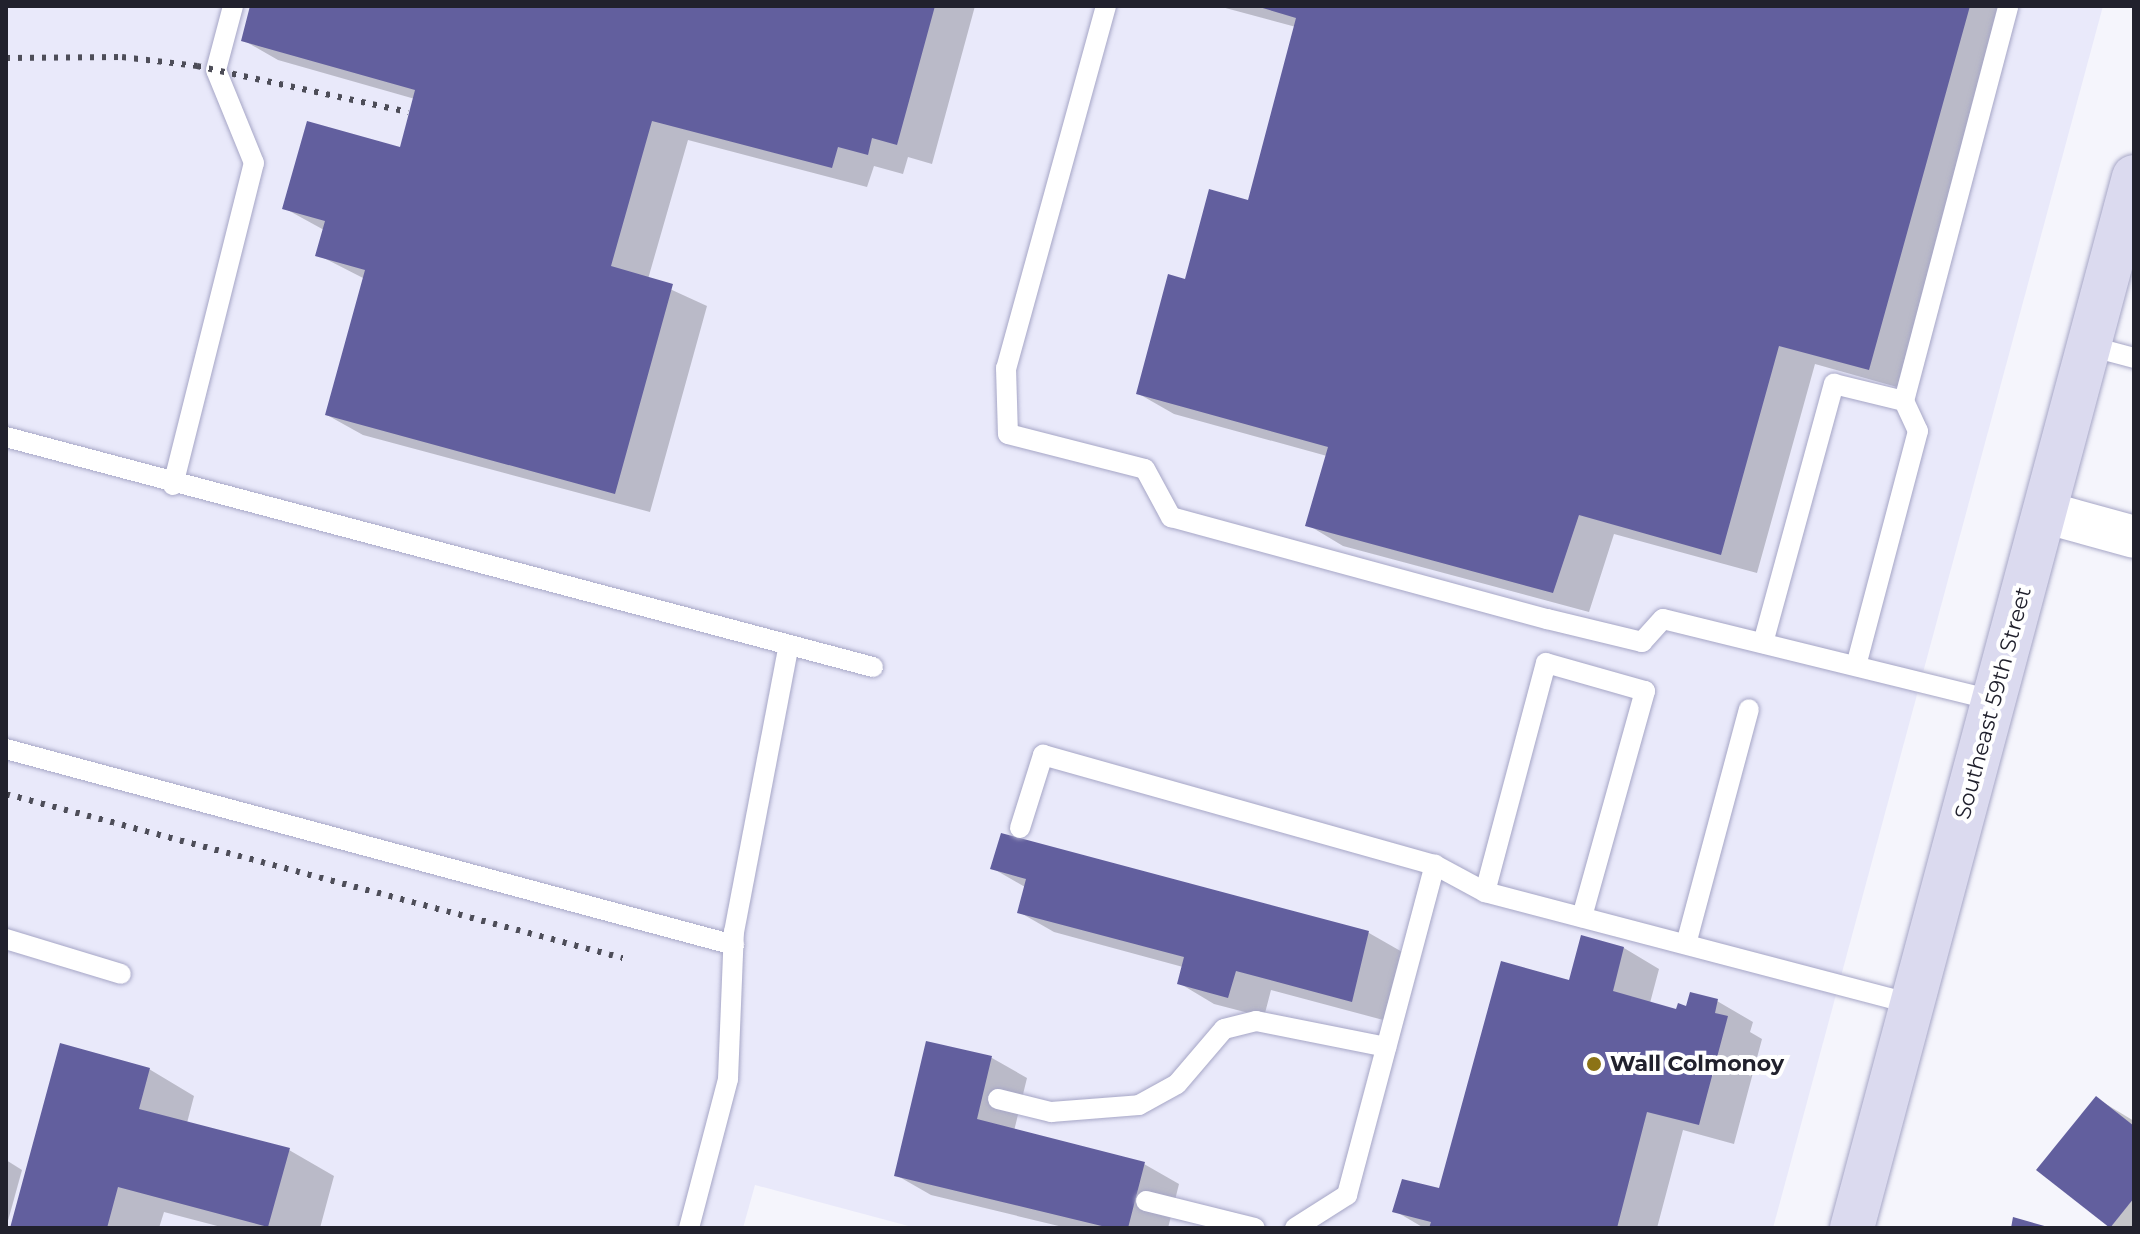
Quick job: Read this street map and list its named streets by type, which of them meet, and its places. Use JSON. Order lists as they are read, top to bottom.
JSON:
{
  "streets": {
    "main road": ["Southeast 59th Street"]
  },
  "places": ["Wall Colmonoy"]
}
